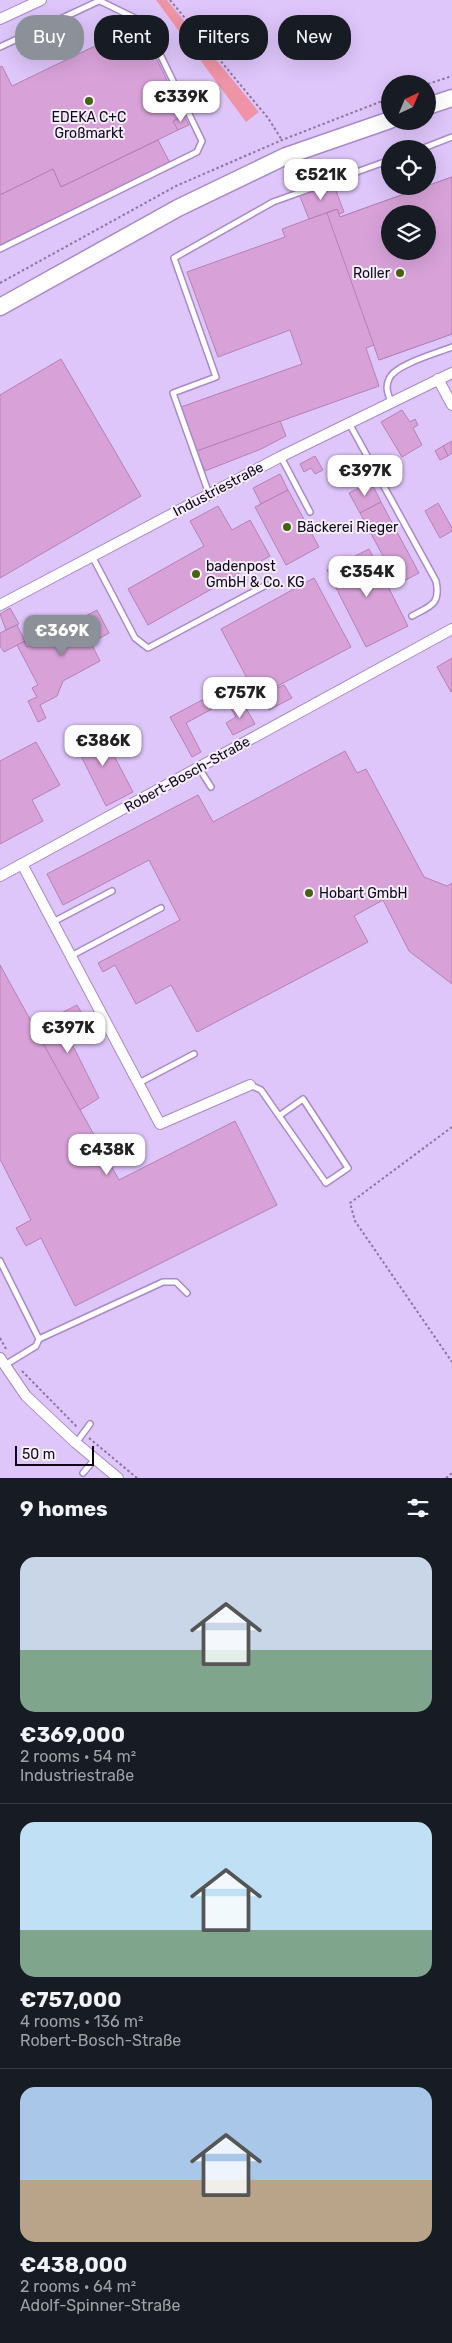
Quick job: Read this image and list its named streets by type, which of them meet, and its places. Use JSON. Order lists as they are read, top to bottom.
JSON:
{
  "streets": {
    "street": ["Industriestraße", "Robert-Bosch-Straße"]
  },
  "places": [
    "EDEKA C+C Großmarkt",
    "Roller",
    "Bäckerei Rieger",
    "badenpost GmbH & Co. KG",
    "Hobart GmbH"
  ],
  "scale_bar": "50 m",
  "north": "top right",
  "page": {
    "chip": [
      "Buy",
      "Rent",
      "Filters",
      "New"
    ],
    "price": [
      "€339K",
      "€521K",
      "€397K",
      "€354K",
      "€369K",
      "€757K",
      "€386K",
      "€397K",
      "€438K"
    ],
    "scale": "50 m",
    "heading": "9 homes",
    "list": [
      {
        "name": "€369,000",
        "note": "2 rooms · 54 m² · Industriestraße"
      },
      {
        "name": "€757,000",
        "note": "4 rooms · 136 m² · Robert-Bosch-Straße"
      },
      {
        "name": "€438,000",
        "note": "2 rooms · 64 m² · Adolf-Spinner-Straße"
      }
    ]
  }
}
